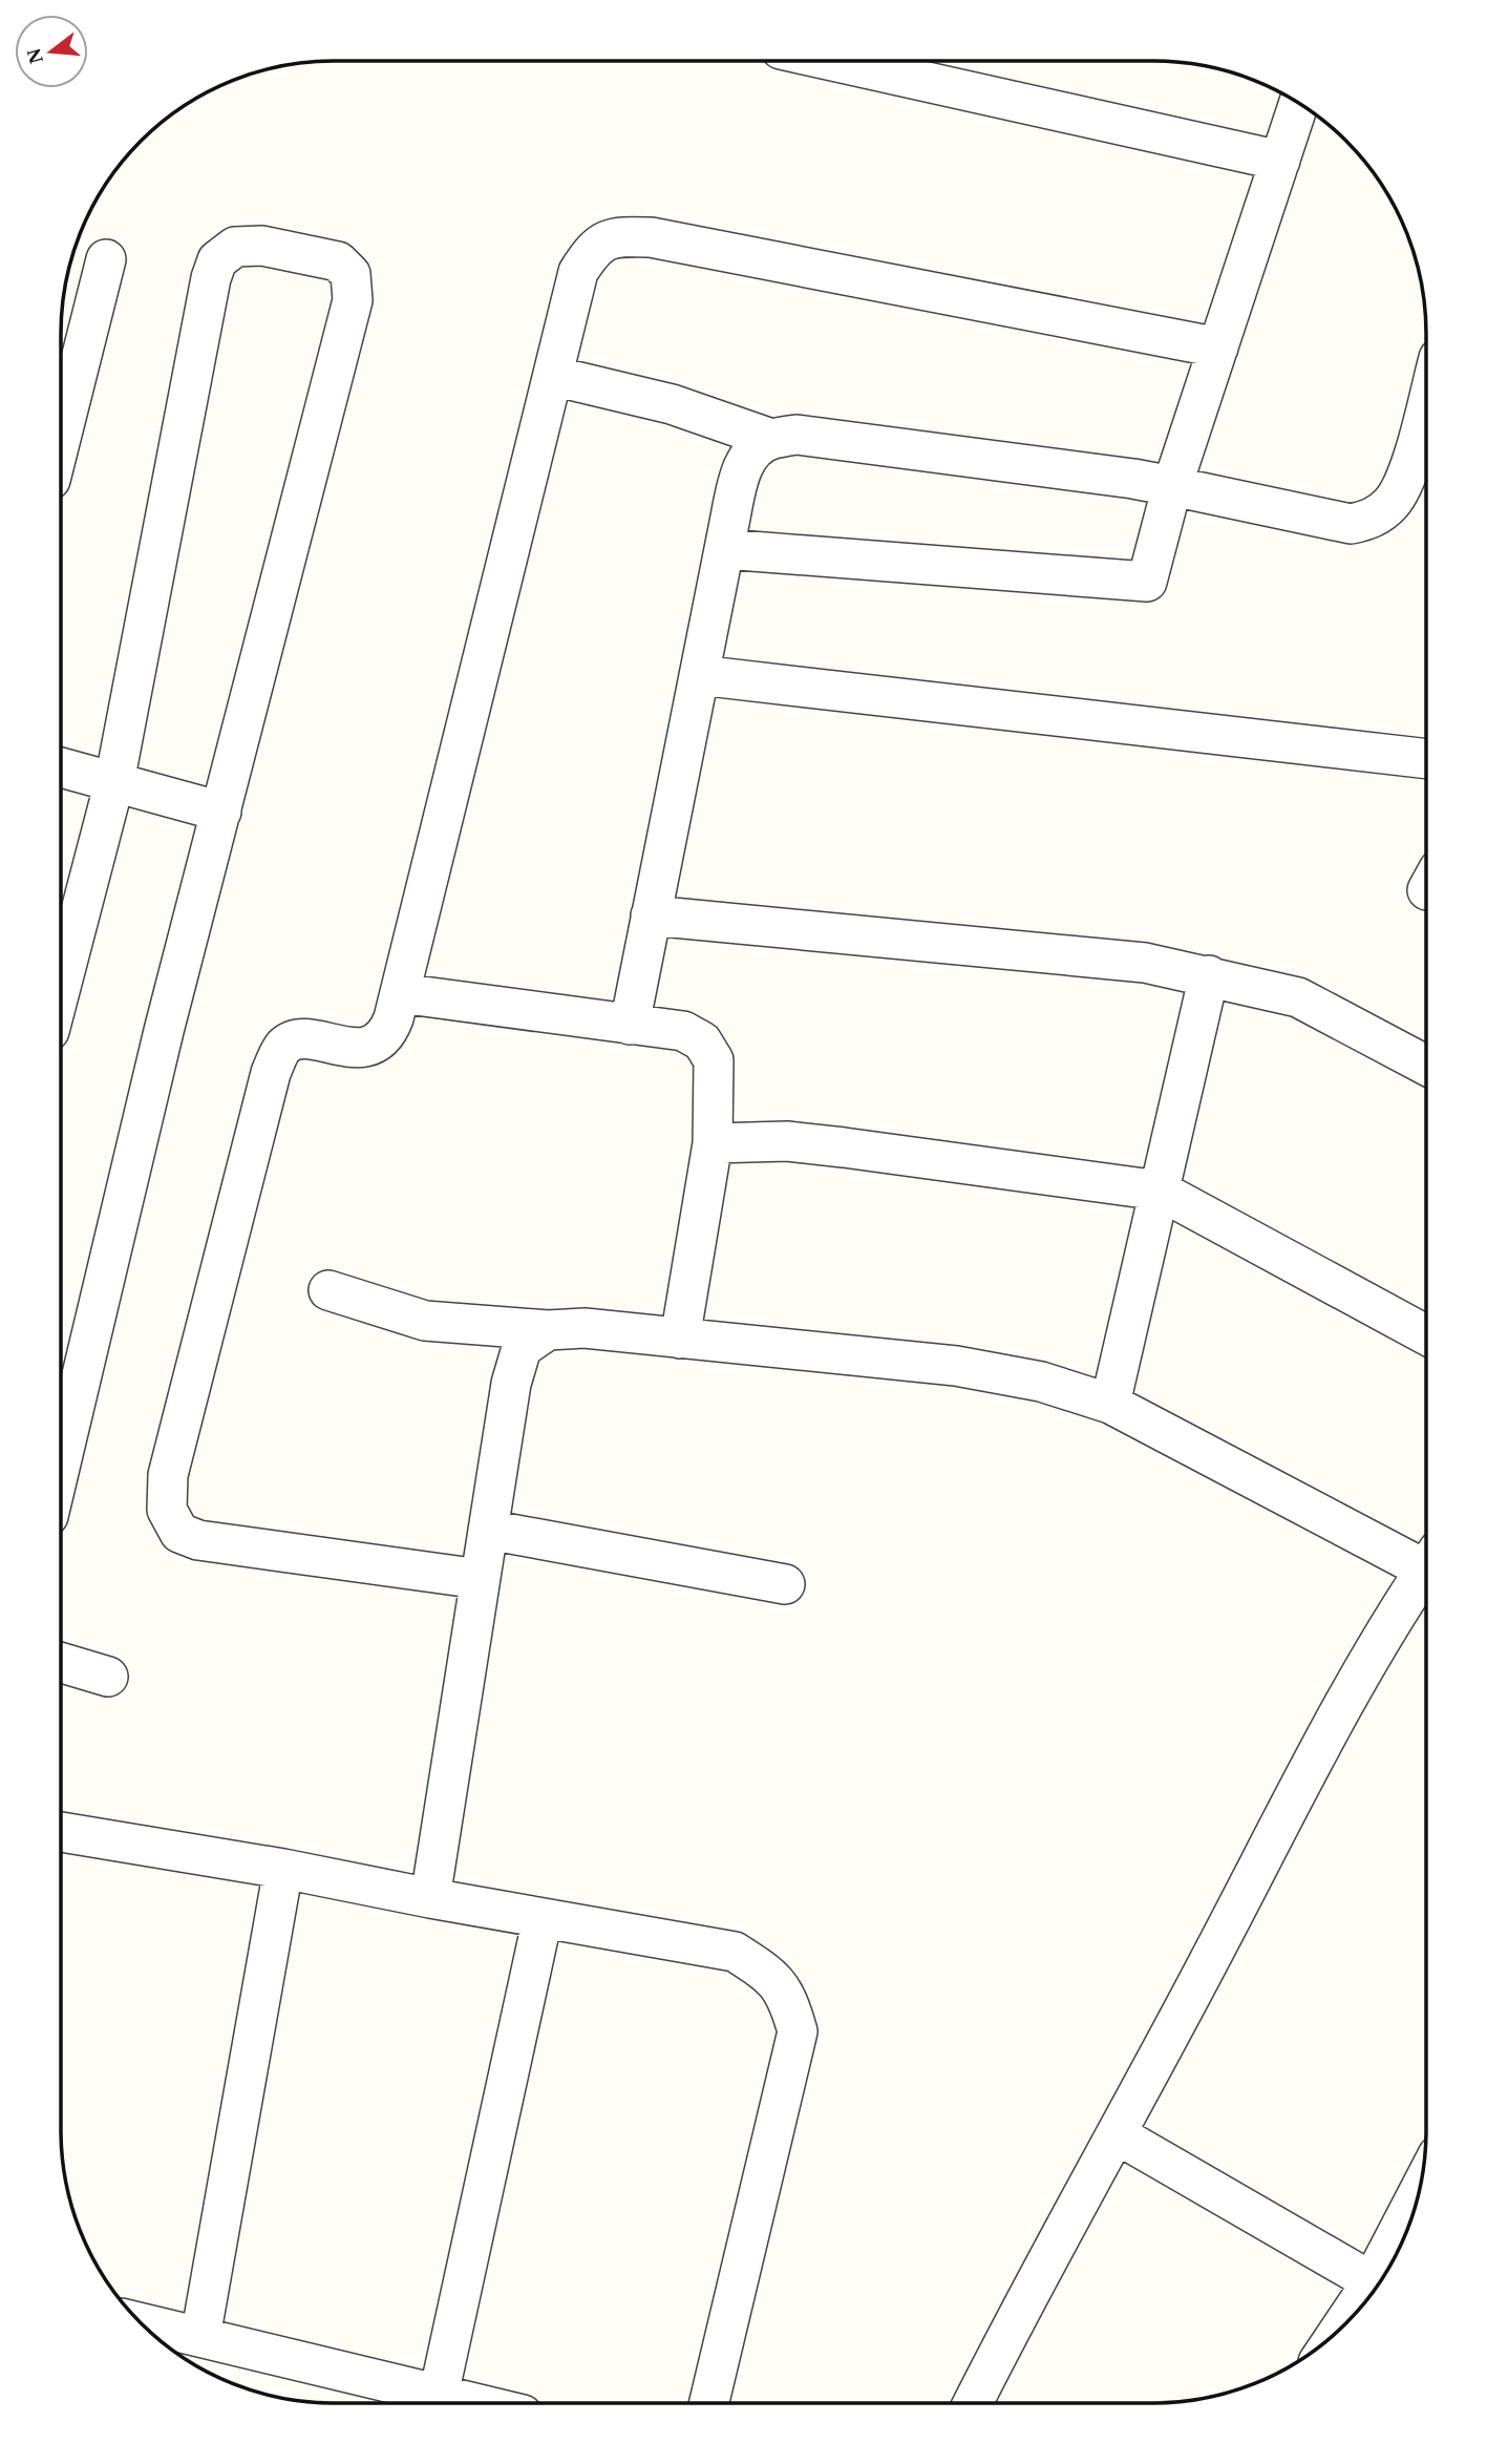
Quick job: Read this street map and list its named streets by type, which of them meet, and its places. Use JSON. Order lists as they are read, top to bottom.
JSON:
{
  "north": "left"
}
